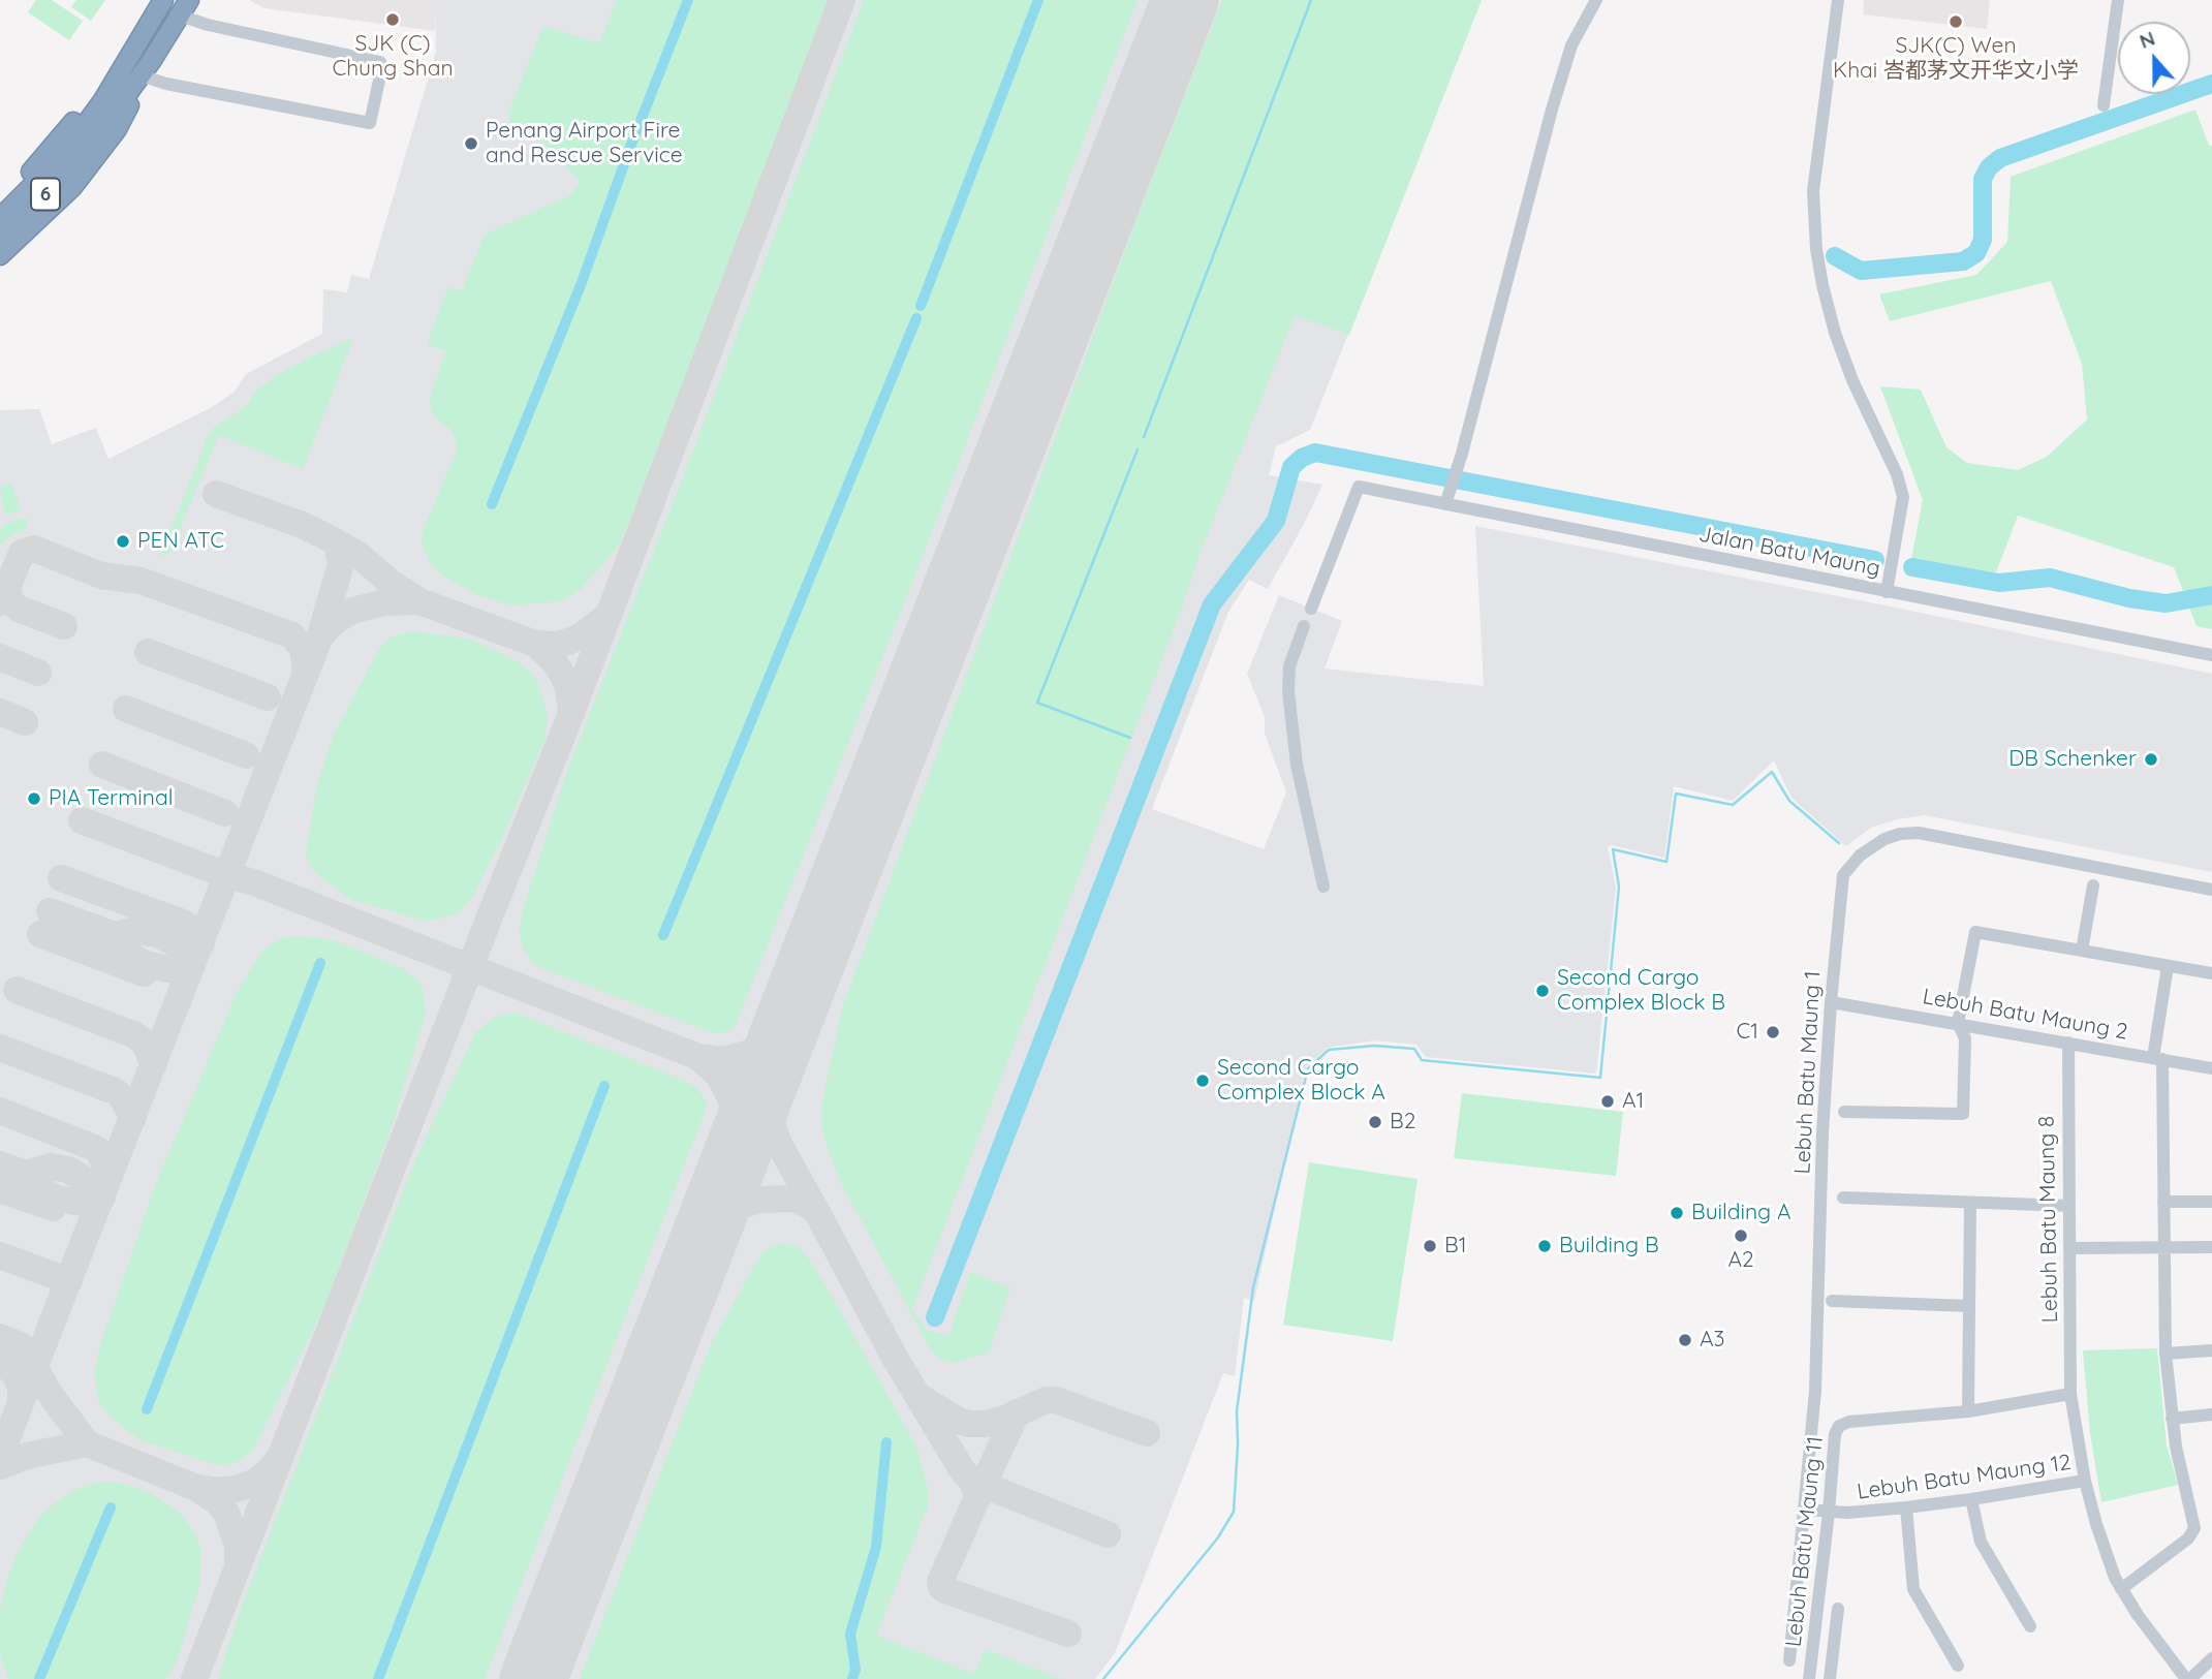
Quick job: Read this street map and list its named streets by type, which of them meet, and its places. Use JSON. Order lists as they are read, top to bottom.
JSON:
{
  "streets": {
    "highway": ["6"],
    "street": [
      "Jalan Batu Maung",
      "Lebuh Batu Maung 2",
      "Lebuh Batu Maung 1",
      "Lebuh Batu Maung 8",
      "Lebuh Batu Maung 12",
      "Lebuh Batu Maung 11"
    ]
  },
  "crossings": [
    ["Lebuh Batu Maung 2", "Lebuh Batu Maung 1"],
    ["Lebuh Batu Maung 2", "Lebuh Batu Maung 8"],
    ["Lebuh Batu Maung 1", "Lebuh Batu Maung 12"],
    ["Lebuh Batu Maung 8", "Lebuh Batu Maung 12"],
    ["Lebuh Batu Maung 8", "Lebuh Batu Maung 11"],
    ["Lebuh Batu Maung 12", "Lebuh Batu Maung 11"]
  ],
  "places": [
    "SJK (C) Chung Shan",
    "SJK(C) Wen Khai 峇都茅文开华文小学",
    "Penang Airport Fire and Rescue Service",
    "PEN ATC",
    "DB Schenker",
    "PIA Terminal",
    "Second Cargo Complex Block B",
    "C1",
    "Second Cargo Complex Block A",
    "A1",
    "B2",
    "Building A",
    "A2",
    "B1",
    "Building B",
    "A3"
  ],
  "north": "top"
}
